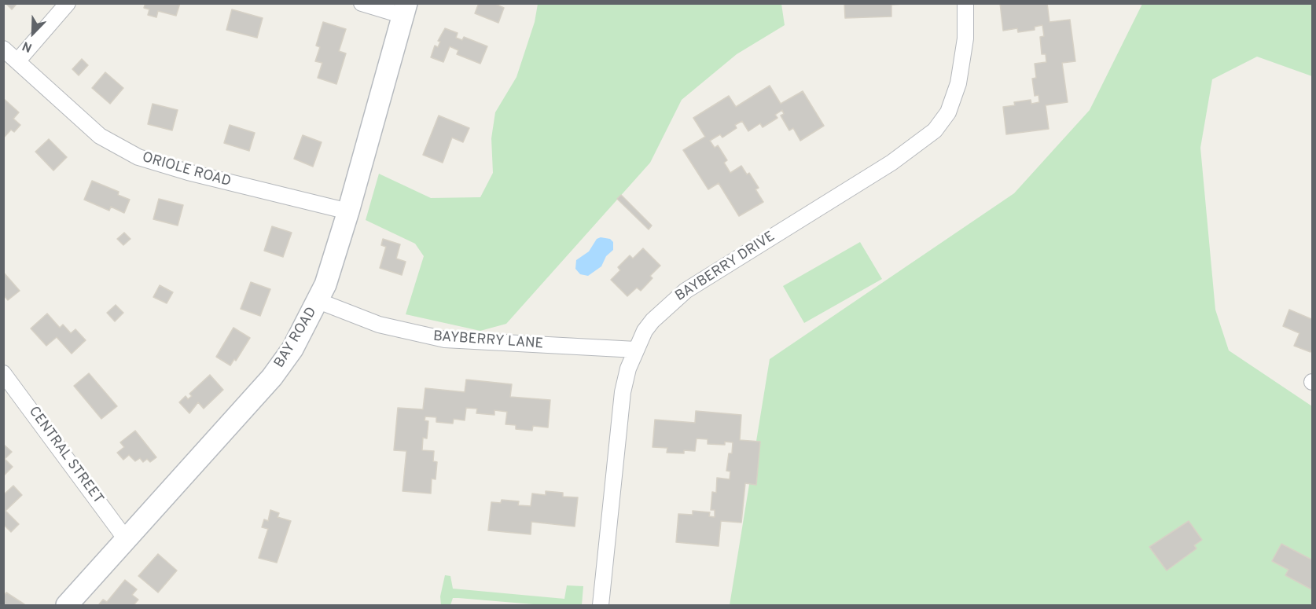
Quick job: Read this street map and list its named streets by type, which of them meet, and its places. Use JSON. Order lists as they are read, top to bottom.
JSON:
{
  "streets": {
    "main road": ["BAY ROAD"],
    "street": [
      "ORIOLE ROAD",
      "BAYBERRY DRIVE",
      "BAYBERRY LANE",
      "CENTRAL STREET"
    ]
  },
  "crossings": [
    ["ORIOLE ROAD", "BAY ROAD"],
    ["BAYBERRY DRIVE", "BAYBERRY LANE"],
    ["BAY ROAD", "BAYBERRY LANE"],
    ["BAY ROAD", "CENTRAL STREET"]
  ],
  "north": "bottom left"
}
